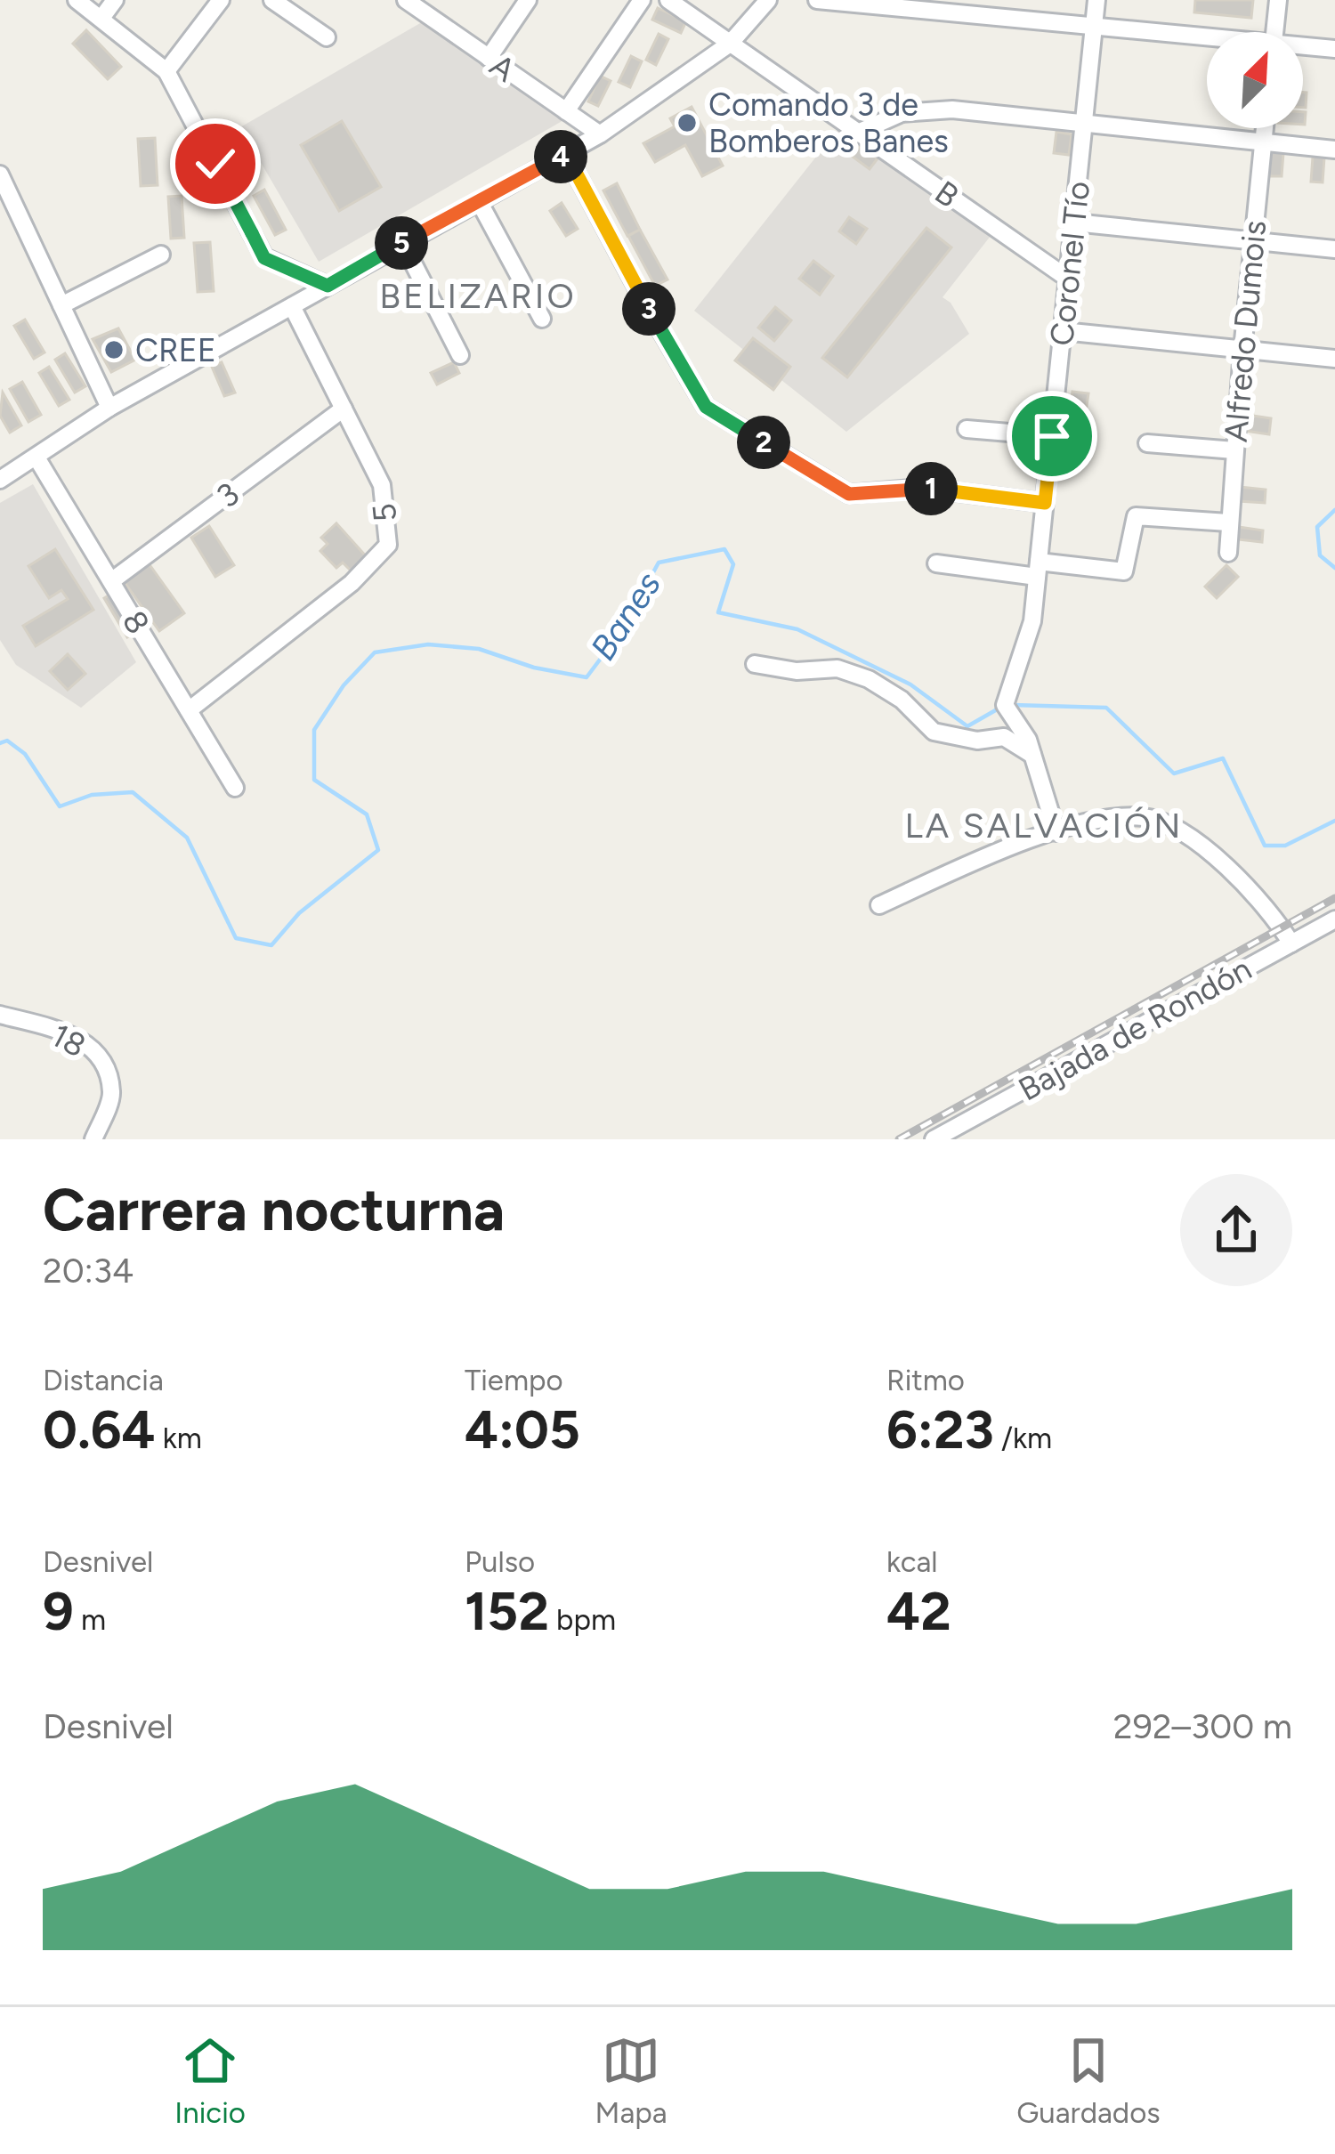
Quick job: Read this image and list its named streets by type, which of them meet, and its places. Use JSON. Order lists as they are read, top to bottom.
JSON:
{
  "streets": {
    "street": [
      "A",
      "B",
      "Coronel Tío",
      "Alfredo Dumois",
      "3",
      "5",
      "8",
      "Bajada de Rondón",
      "18"
    ]
  },
  "crossings": [
    ["B", "Coronel Tío"],
    ["3", "5"],
    ["3", "8"],
    ["5", "8"]
  ],
  "districts": ["BELIZARIO", "LA SALVACIÓN"],
  "water": ["Banes"],
  "places": ["Comando 3 de Bomberos Banes", "CREE"],
  "north": "top right",
  "page": {
    "pins": [
      "4",
      "5",
      "3",
      "2",
      "1"
    ],
    "heading": ["Carrera nocturna", "20:34"],
    "stats": [
      ["Distancia", "0.64 km"],
      ["Tiempo", "4:05"],
      ["Ritmo", "6:23 /km"],
      ["Desnivel", "9 m"],
      ["Pulso", "152 bpm"],
      ["kcal", "42"]
    ],
    "chart": ["Desnivel", "292–300 m"],
    "tabs": ["Inicio", "Mapa", "Guardados"]
  }
}
